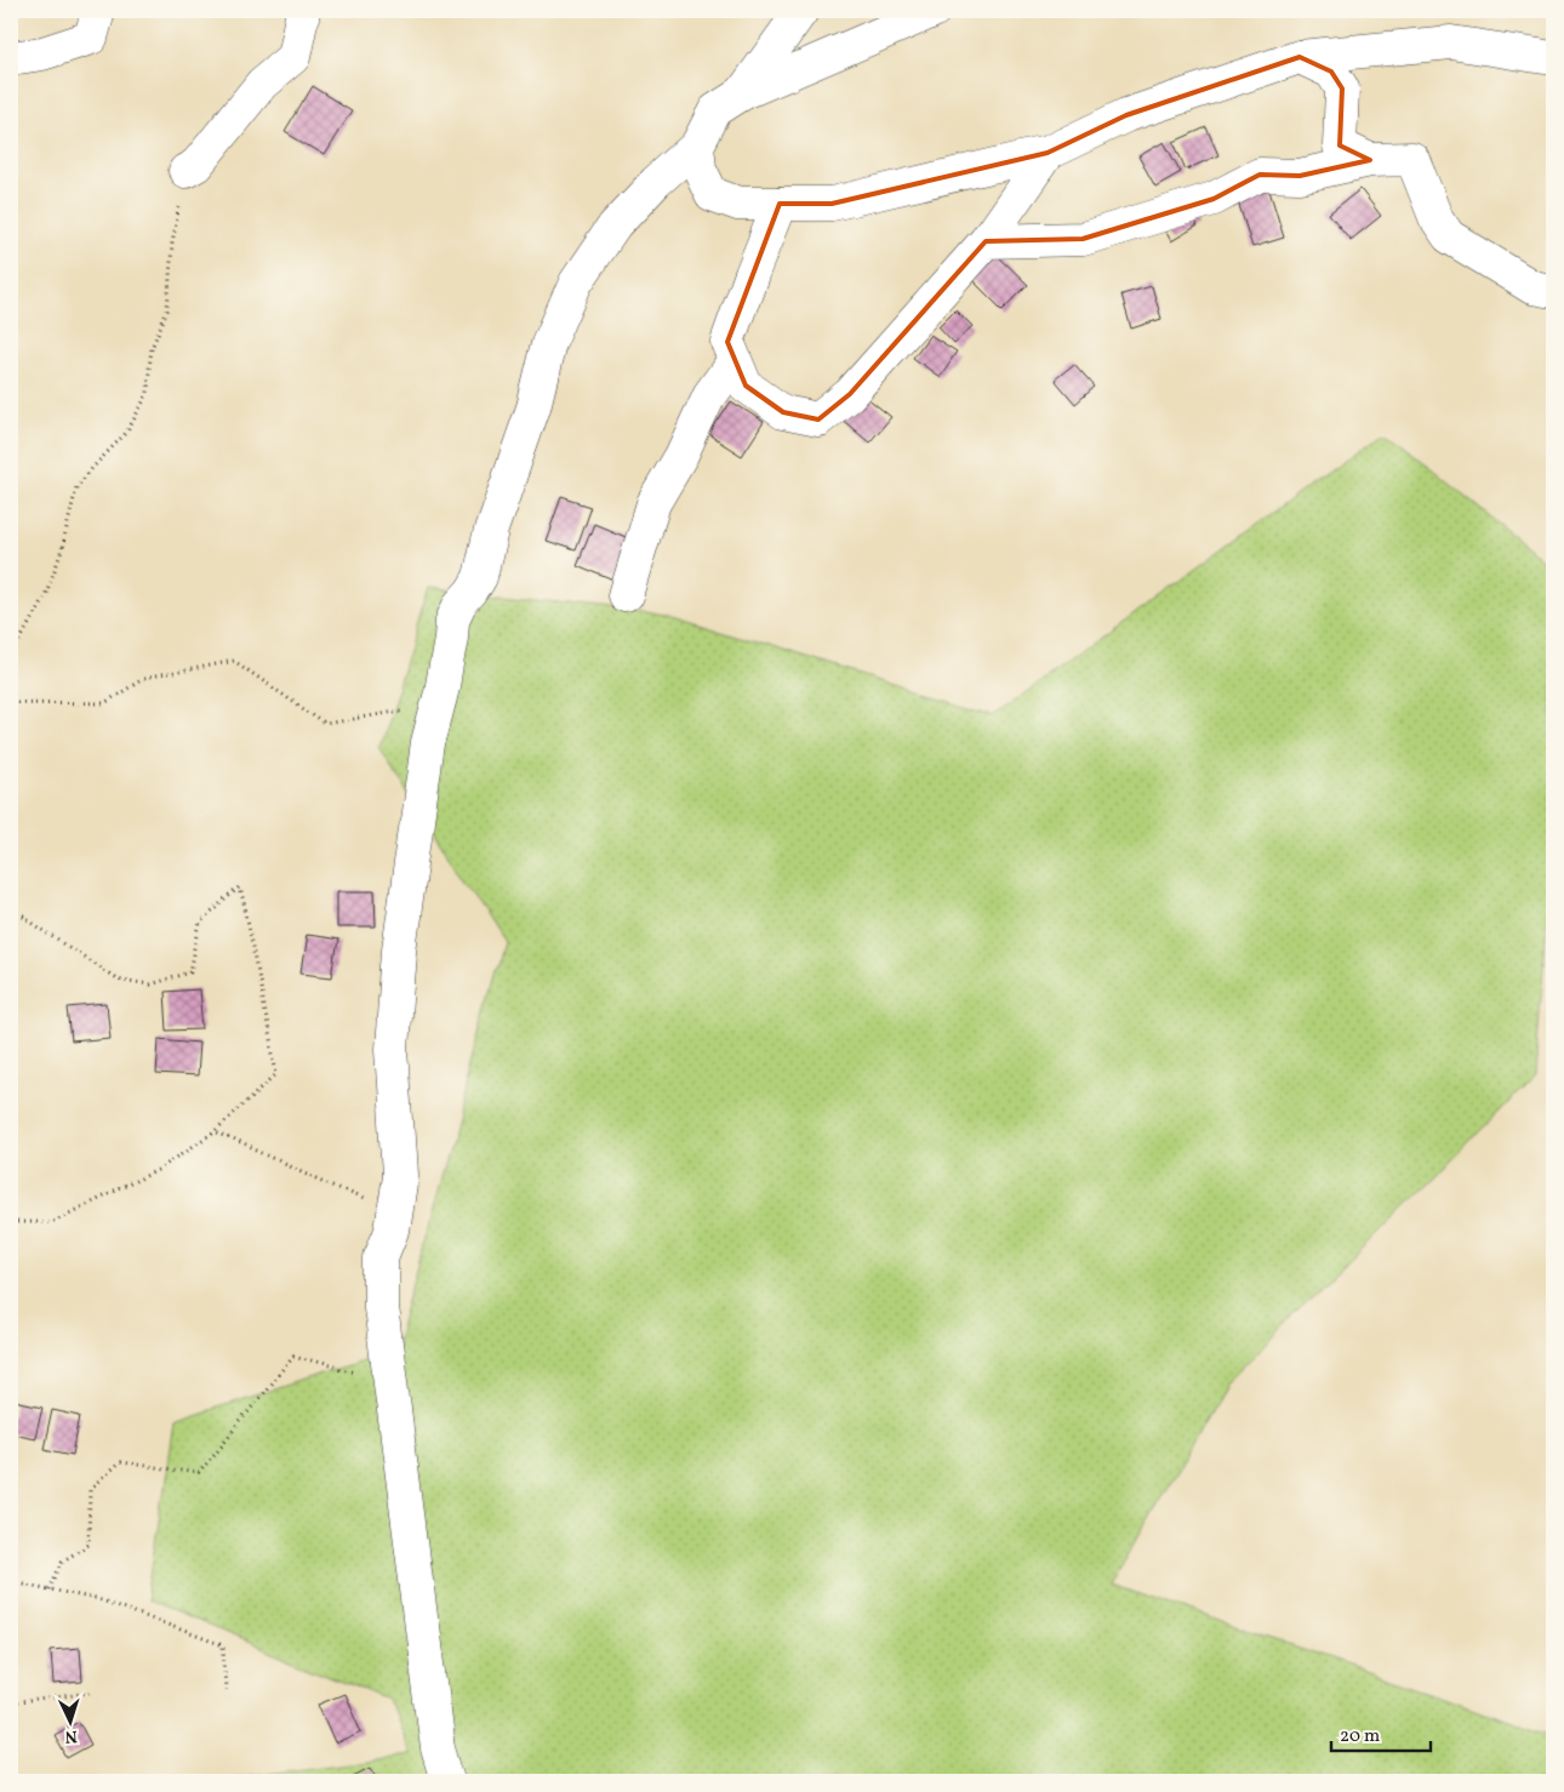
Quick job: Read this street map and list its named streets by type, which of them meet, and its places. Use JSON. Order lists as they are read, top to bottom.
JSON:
{
  "scale_bar": "20 m",
  "north": "bottom"
}
